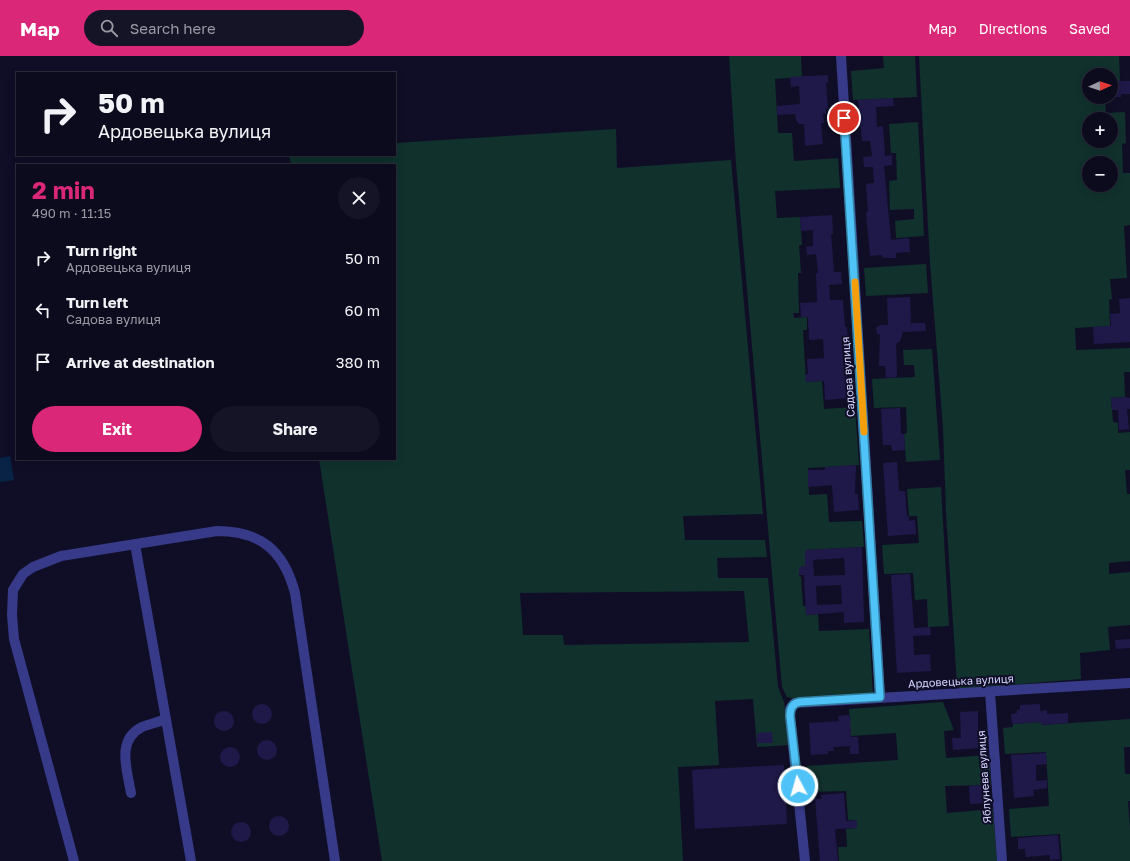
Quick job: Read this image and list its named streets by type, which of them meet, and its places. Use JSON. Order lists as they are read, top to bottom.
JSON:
{
  "streets": {
    "street": ["Садова вулиця", "Ардовецька вулиця", "Яблунева вулиця"]
  },
  "crossings": [
    ["Садова вулиця", "Ардовецька вулиця"],
    ["Ардовецька вулиця", "Яблунева вулиця"]
  ],
  "north": "right",
  "page": {
    "header": "Map",
    "search": "Search here",
    "nav": ["Map", "Directions", "Saved"],
    "map_buttons": ["+", "−"],
    "turn": ["50 m", "Ардовецька вулиця"],
    "heading": ["2 min", "490 m · 11:15"],
    "list": [
      {
        "name": "Turn right",
        "note": "Ардовецька вулиця",
        "value": "50 m"
      },
      {
        "name": "Turn left",
        "note": "Садова вулиця",
        "value": "60 m"
      },
      {
        "name": "Arrive at destination",
        "value": "380 m"
      }
    ],
    "buttons": ["Exit", "Share"]
  }
}
